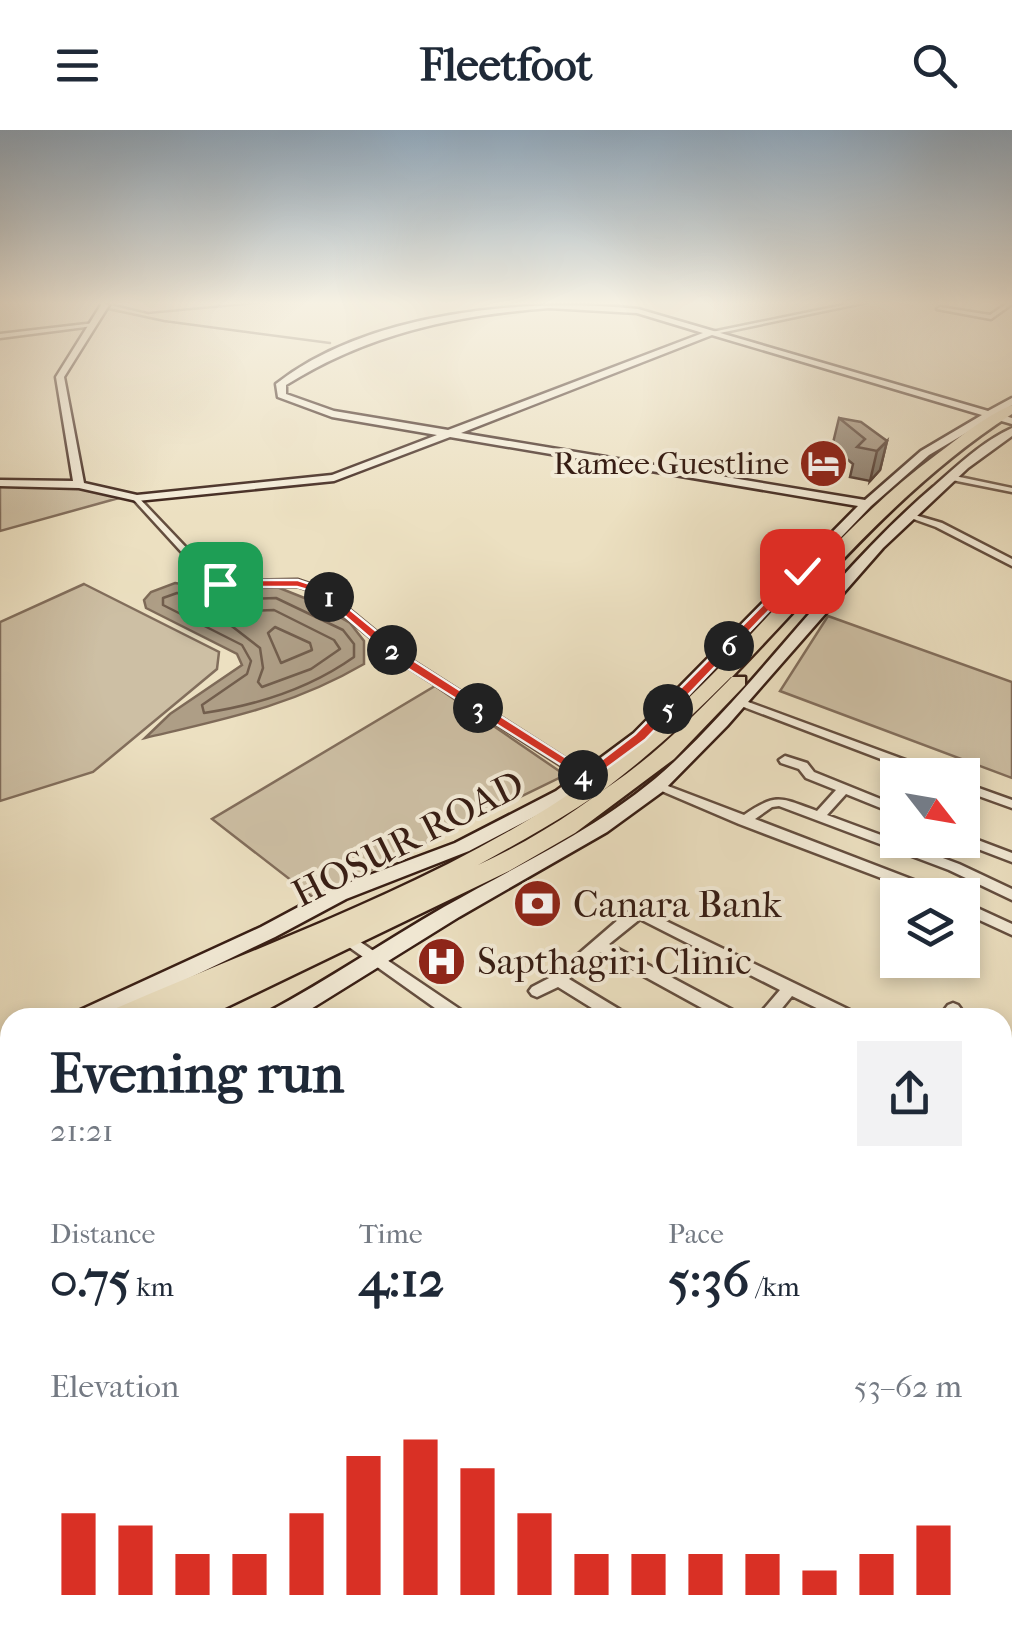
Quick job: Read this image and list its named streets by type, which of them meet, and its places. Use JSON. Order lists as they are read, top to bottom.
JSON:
{
  "streets": {
    "highway": ["HOSUR ROAD"]
  },
  "places": {
    "hotel": ["Ramee Guestline"],
    "bank": ["Canara Bank"],
    "hospital": ["Sapthagiri Clinic"]
  },
  "north": "bottom right",
  "page": {
    "header": "Fleetfoot",
    "pins": [
      "1",
      "6",
      "2",
      "3",
      "5",
      "4"
    ],
    "heading": ["Evening run", "21:21"],
    "stats": [
      ["Distance", "0.75 km"],
      ["Time", "4:12"],
      ["Pace", "5:36 /km"]
    ],
    "chart": ["Elevation", "53–62 m"]
  }
}
